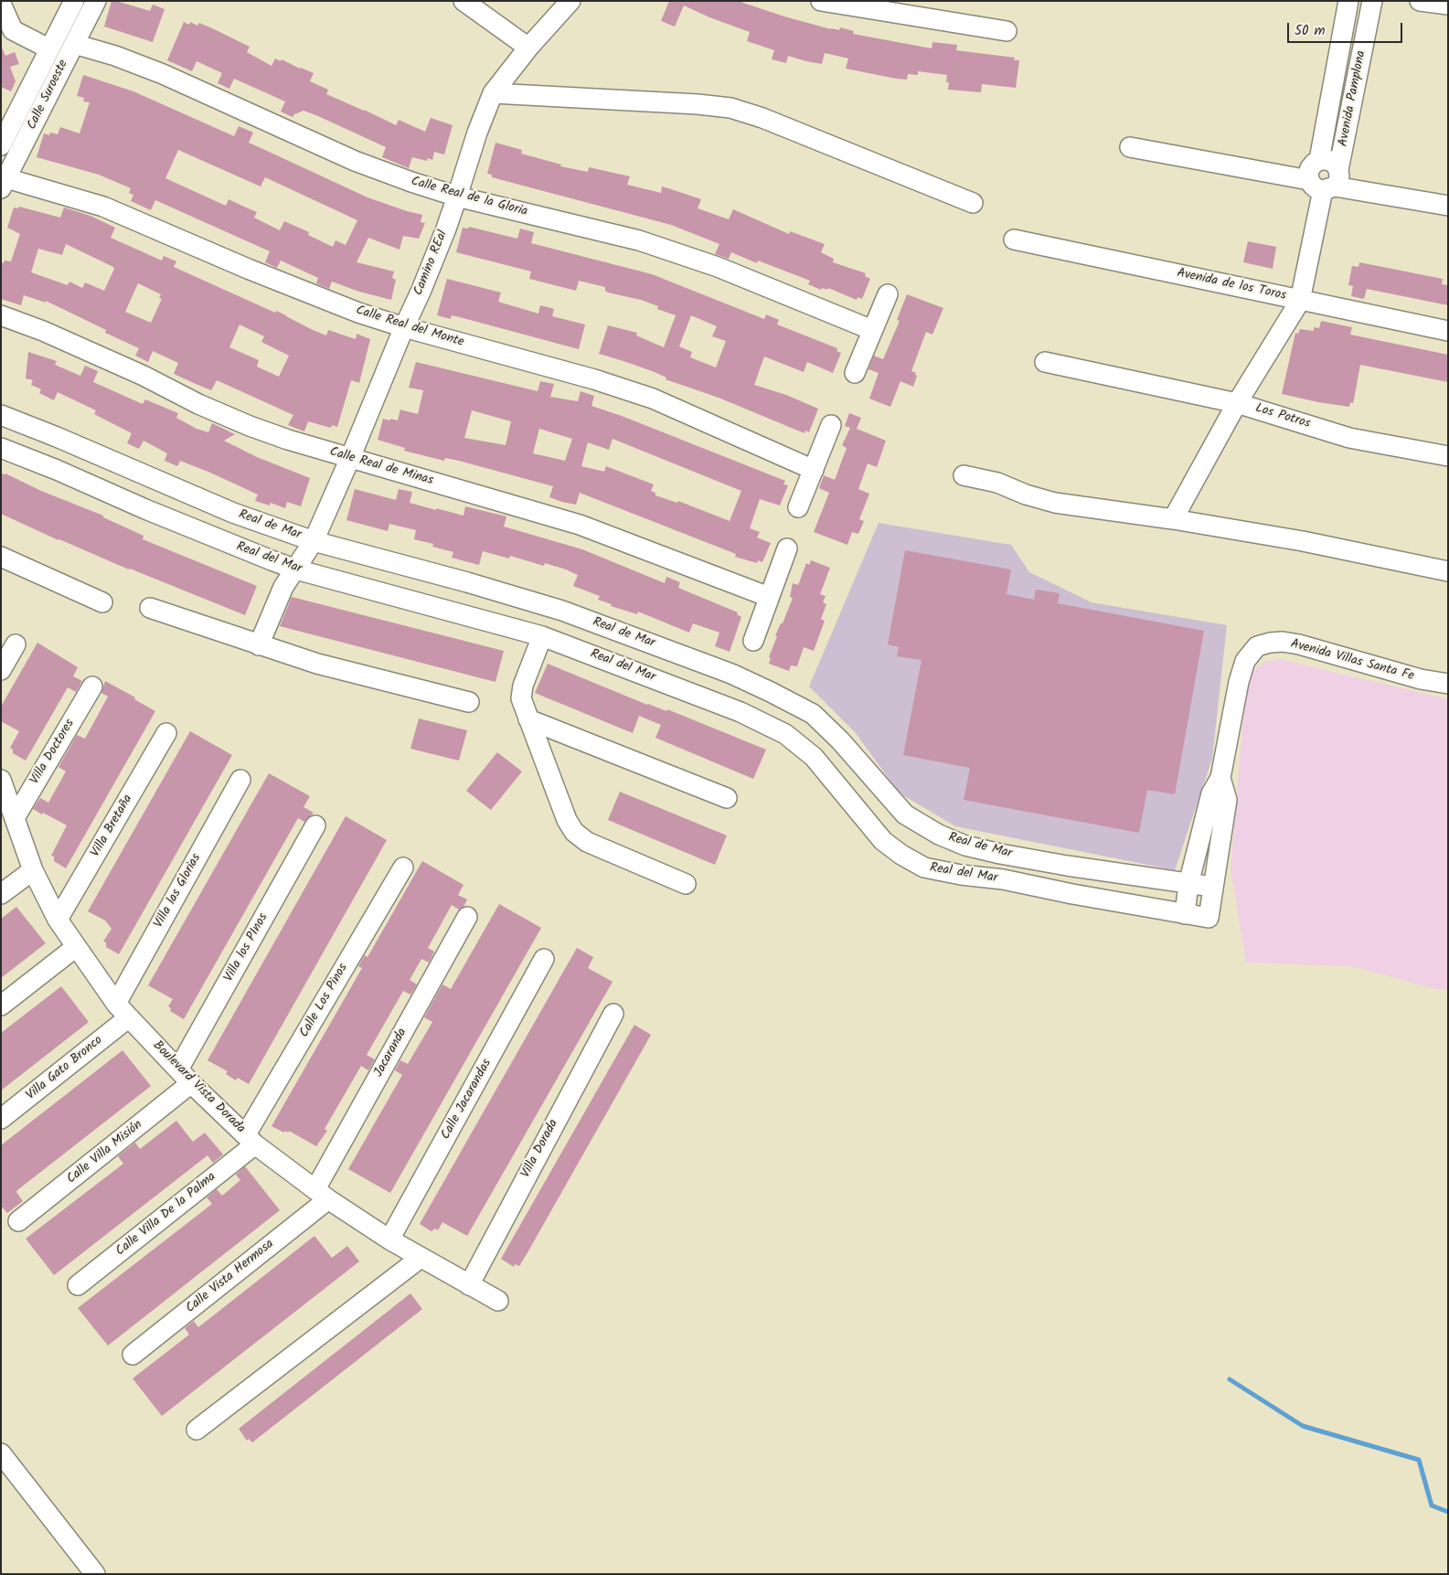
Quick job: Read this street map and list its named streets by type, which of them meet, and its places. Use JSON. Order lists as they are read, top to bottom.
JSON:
{
  "streets": {
    "street": [
      "Calle Suroeste",
      "Avenida Pamplona",
      "Calle Real de la Gloria",
      "Camino REal",
      "Avenida de los Toros",
      "Calle Real del Monte",
      "Los Potros",
      "Calle Real de Minas",
      "Real de Mar",
      "Real del Mar",
      "Avenida Villas Santa Fe",
      "Villa Doctores",
      "Villa Bretaña",
      "Villa las Glorias",
      "Villa los PInos",
      "Calle Los Pinos",
      "Jacaranda",
      "Villa Gato Bronco",
      "Boulevard Vista Dorada",
      "Calle Jacarandas",
      "Villa Dorada",
      "Calle Villa Misión",
      "Calle Villa De la Palma",
      "Calle Vista Hermosa"
    ]
  },
  "crossings": [
    ["Calle Suroeste", "Calle Real de la Gloria"],
    ["Calle Suroeste", "Calle Real del Monte"],
    ["Avenida Pamplona", "Avenida de los Toros"],
    ["Avenida Pamplona", "Los Potros"],
    ["Calle Real de la Gloria", "Camino REal"],
    ["Camino REal", "Calle Real del Monte"],
    ["Camino REal", "Calle Real de Minas"],
    ["Camino REal", "Real de Mar"],
    ["Camino REal", "Real del Mar"],
    ["Avenida de los Toros", "Los Potros"],
    ["Real de Mar", "Avenida Villas Santa Fe"],
    ["Real del Mar", "Avenida Villas Santa Fe"],
    ["Villa Doctores", "Boulevard Vista Dorada"],
    ["Villa Bretaña", "Boulevard Vista Dorada"],
    ["Villa las Glorias", "Villa Gato Bronco"],
    ["Villa las Glorias", "Boulevard Vista Dorada"],
    ["Villa los PInos", "Boulevard Vista Dorada"],
    ["Villa los PInos", "Calle Villa Misión"],
    ["Calle Los Pinos", "Boulevard Vista Dorada"],
    ["Calle Los Pinos", "Calle Villa De la Palma"],
    ["Jacaranda", "Boulevard Vista Dorada"],
    ["Jacaranda", "Calle Vista Hermosa"],
    ["Villa Gato Bronco", "Boulevard Vista Dorada"],
    ["Boulevard Vista Dorada", "Calle Jacarandas"],
    ["Boulevard Vista Dorada", "Villa Dorada"],
    ["Boulevard Vista Dorada", "Calle Villa Misión"],
    ["Boulevard Vista Dorada", "Calle Villa De la Palma"],
    ["Boulevard Vista Dorada", "Calle Vista Hermosa"]
  ],
  "scale_bar": "50 m"
}
